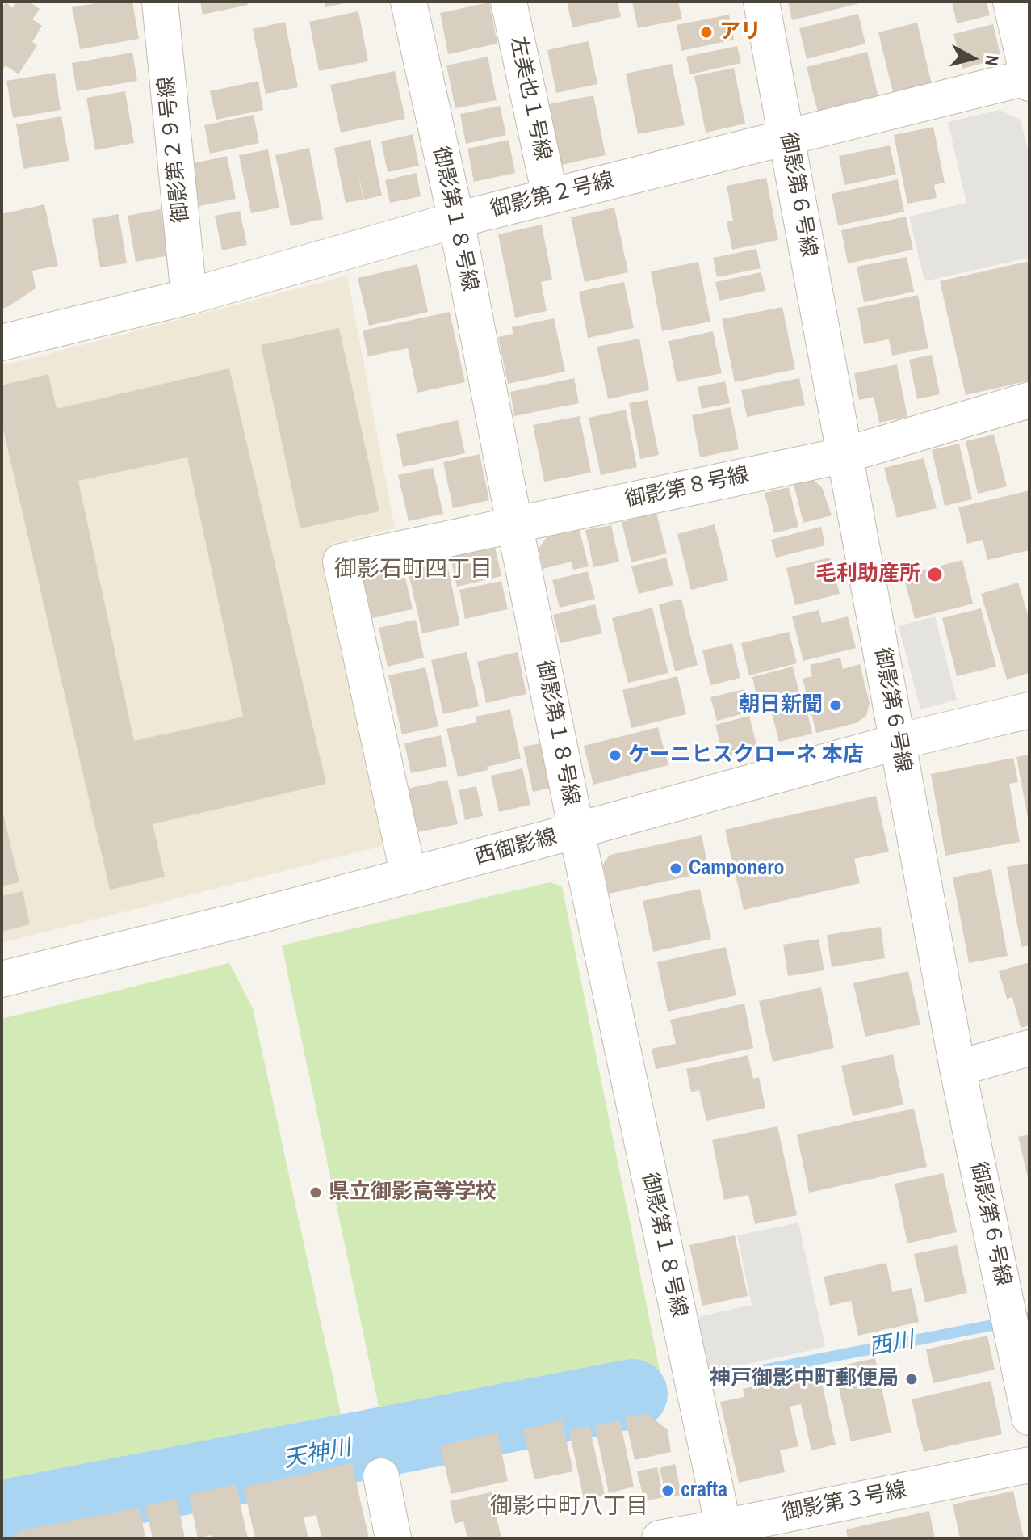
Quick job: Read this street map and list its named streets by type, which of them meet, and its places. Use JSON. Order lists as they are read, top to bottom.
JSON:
{
  "streets": {
    "street": [
      "左美也１号線",
      "御影第２９号線",
      "御影第６号線",
      "御影第２号線",
      "御影第１８号線",
      "御影第８号線",
      "西御影線",
      "御影第３号線"
    ]
  },
  "crossings": [
    ["左美也１号線", "御影第２号線"],
    ["御影第２９号線", "御影第２号線"],
    ["御影第６号線", "御影第２号線"],
    ["御影第６号線", "御影第８号線"],
    ["御影第６号線", "西御影線"],
    ["御影第２号線", "御影第１８号線"],
    ["御影第１８号線", "御影第８号線"],
    ["御影第１８号線", "西御影線"],
    ["御影第１８号線", "御影第３号線"],
    ["御影第８号線", "西御影線"]
  ],
  "districts": ["御影石町四丁目", "御影中町八丁目"],
  "water": ["西川", "天神川"],
  "places": [
    "アリ",
    "毛利助産所",
    "朝日新聞",
    "ケーニヒスクローネ 本店",
    "Camponero",
    "県立御影高等学校",
    "神戸御影中町郵便局",
    "crafta"
  ],
  "north": "right"
}
